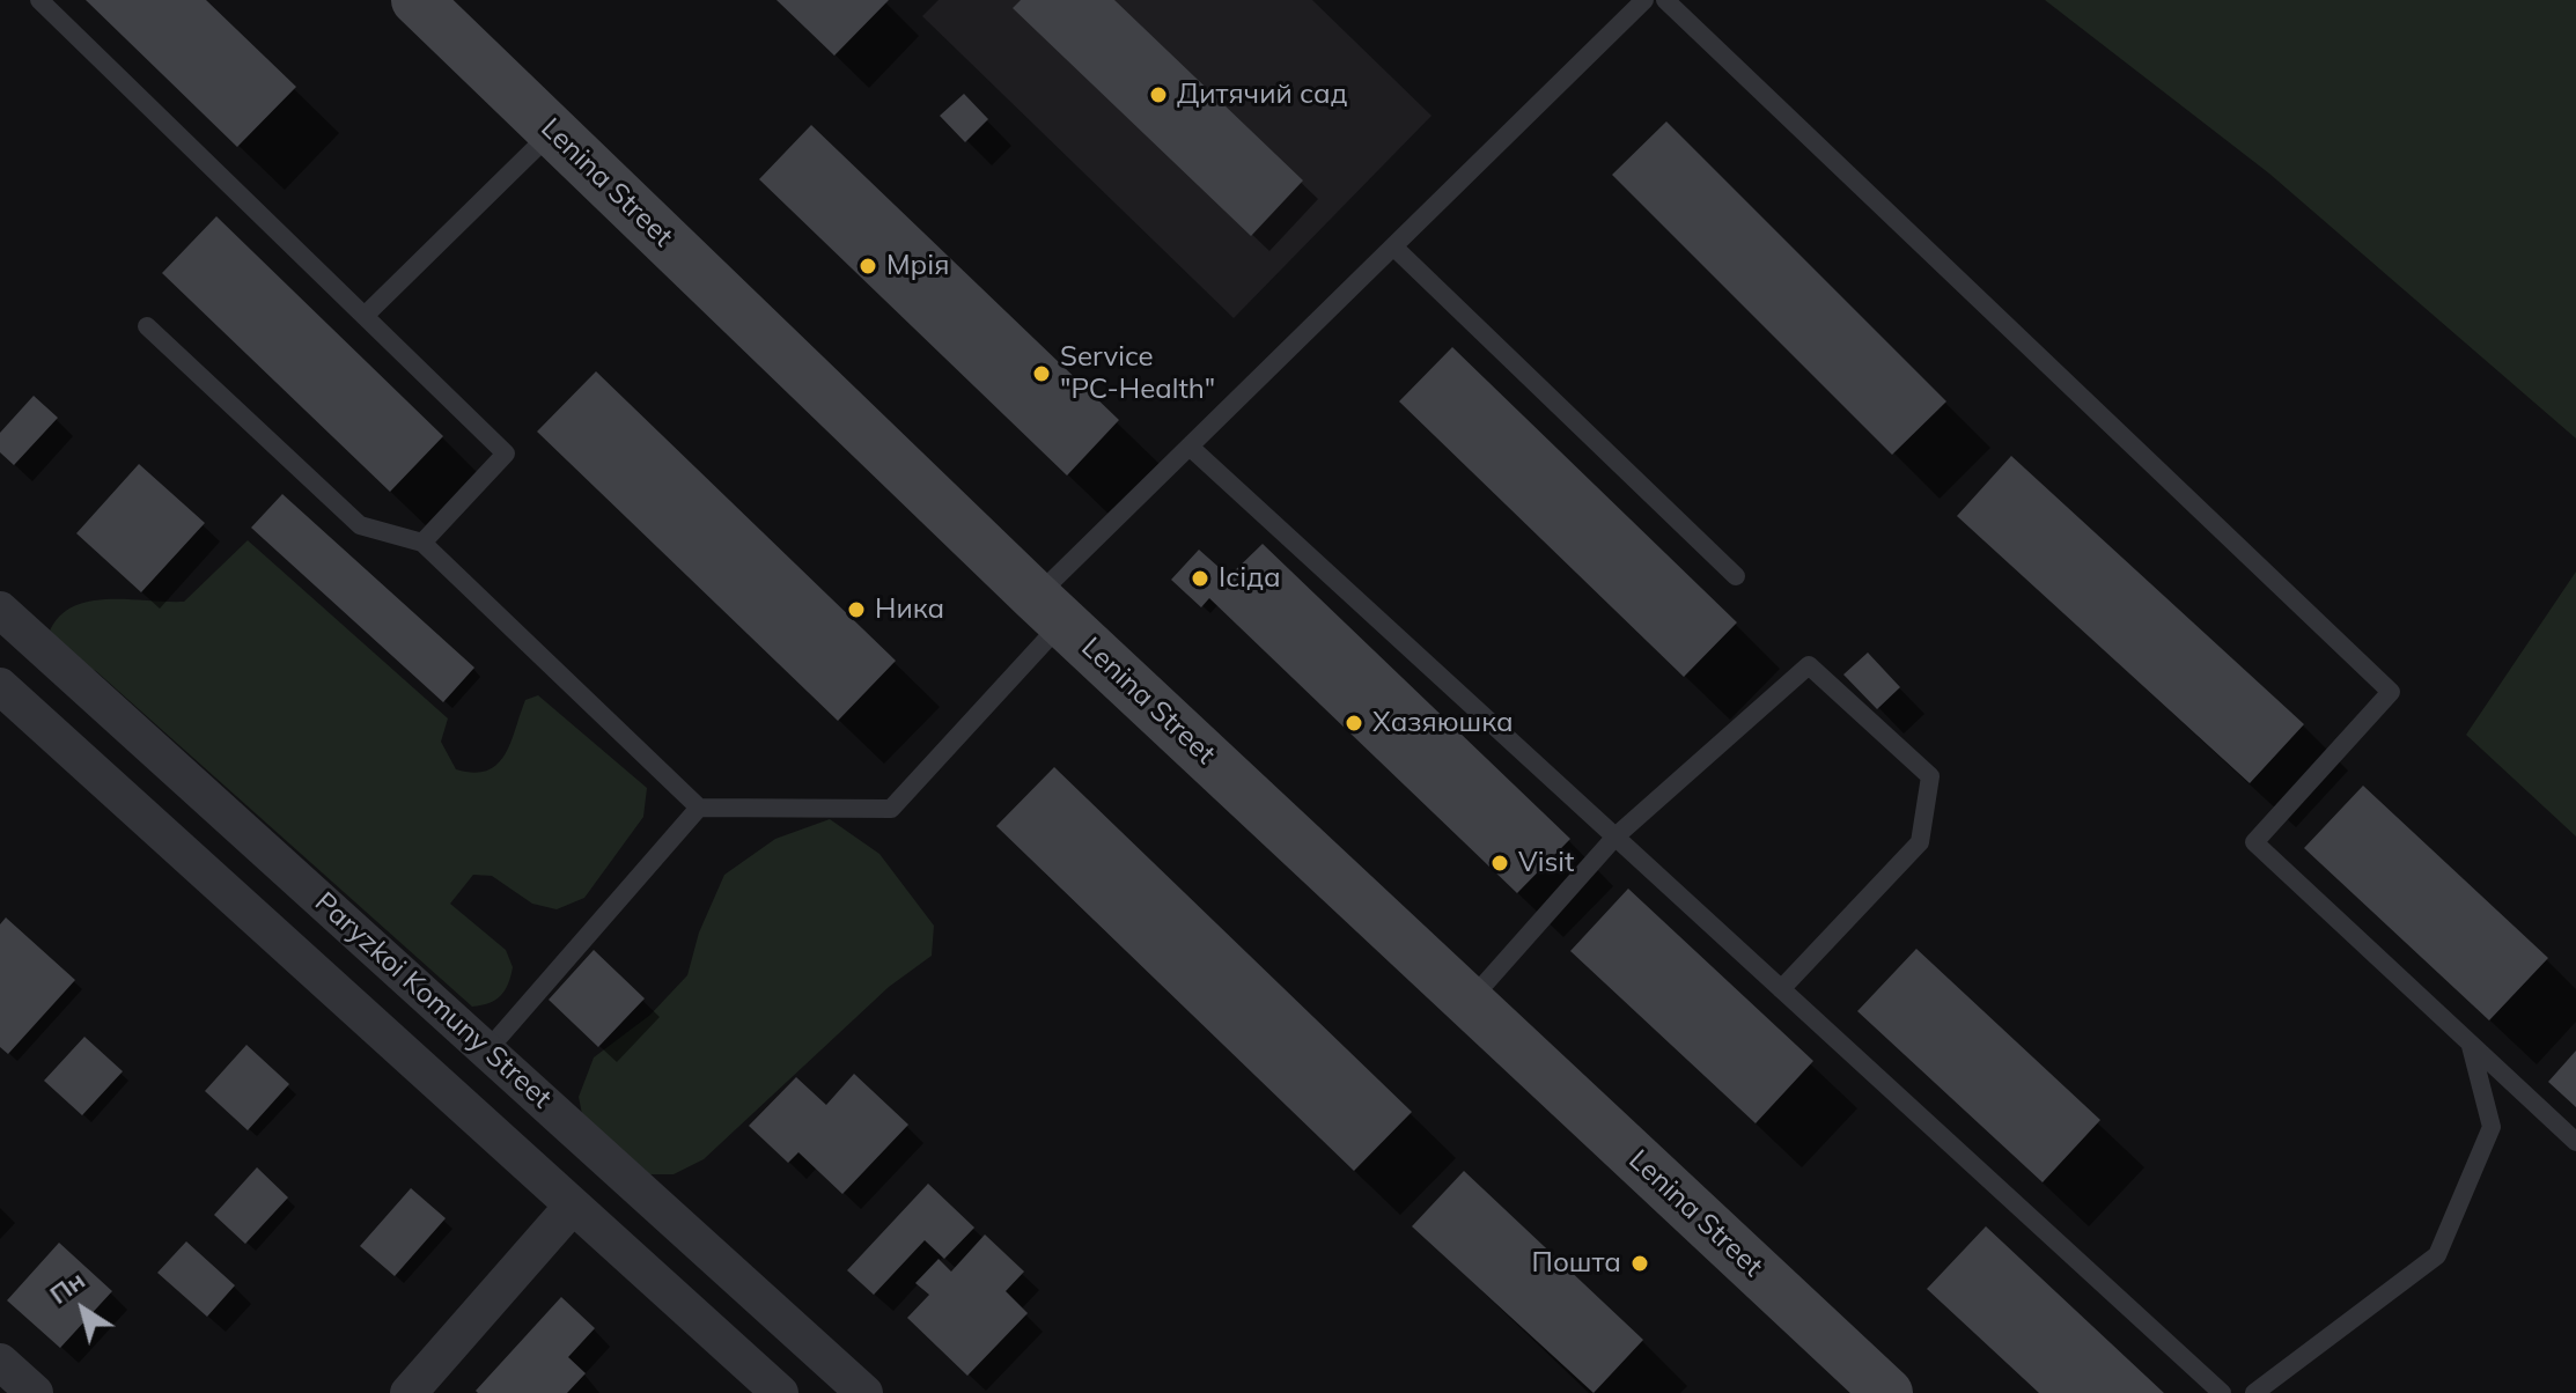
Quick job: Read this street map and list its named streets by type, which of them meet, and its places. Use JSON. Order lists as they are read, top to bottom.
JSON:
{
  "streets": {
    "main road": ["Lenina Street"],
    "street": ["Paryzkoi Komuny Street"]
  },
  "places": [
    "Дитячий сад",
    "Мрія",
    "Service \"PC-Health\"",
    "Ісіда",
    "Ника",
    "Хазяюшка",
    "Visit",
    "Пошта"
  ],
  "north": "top left"
}
